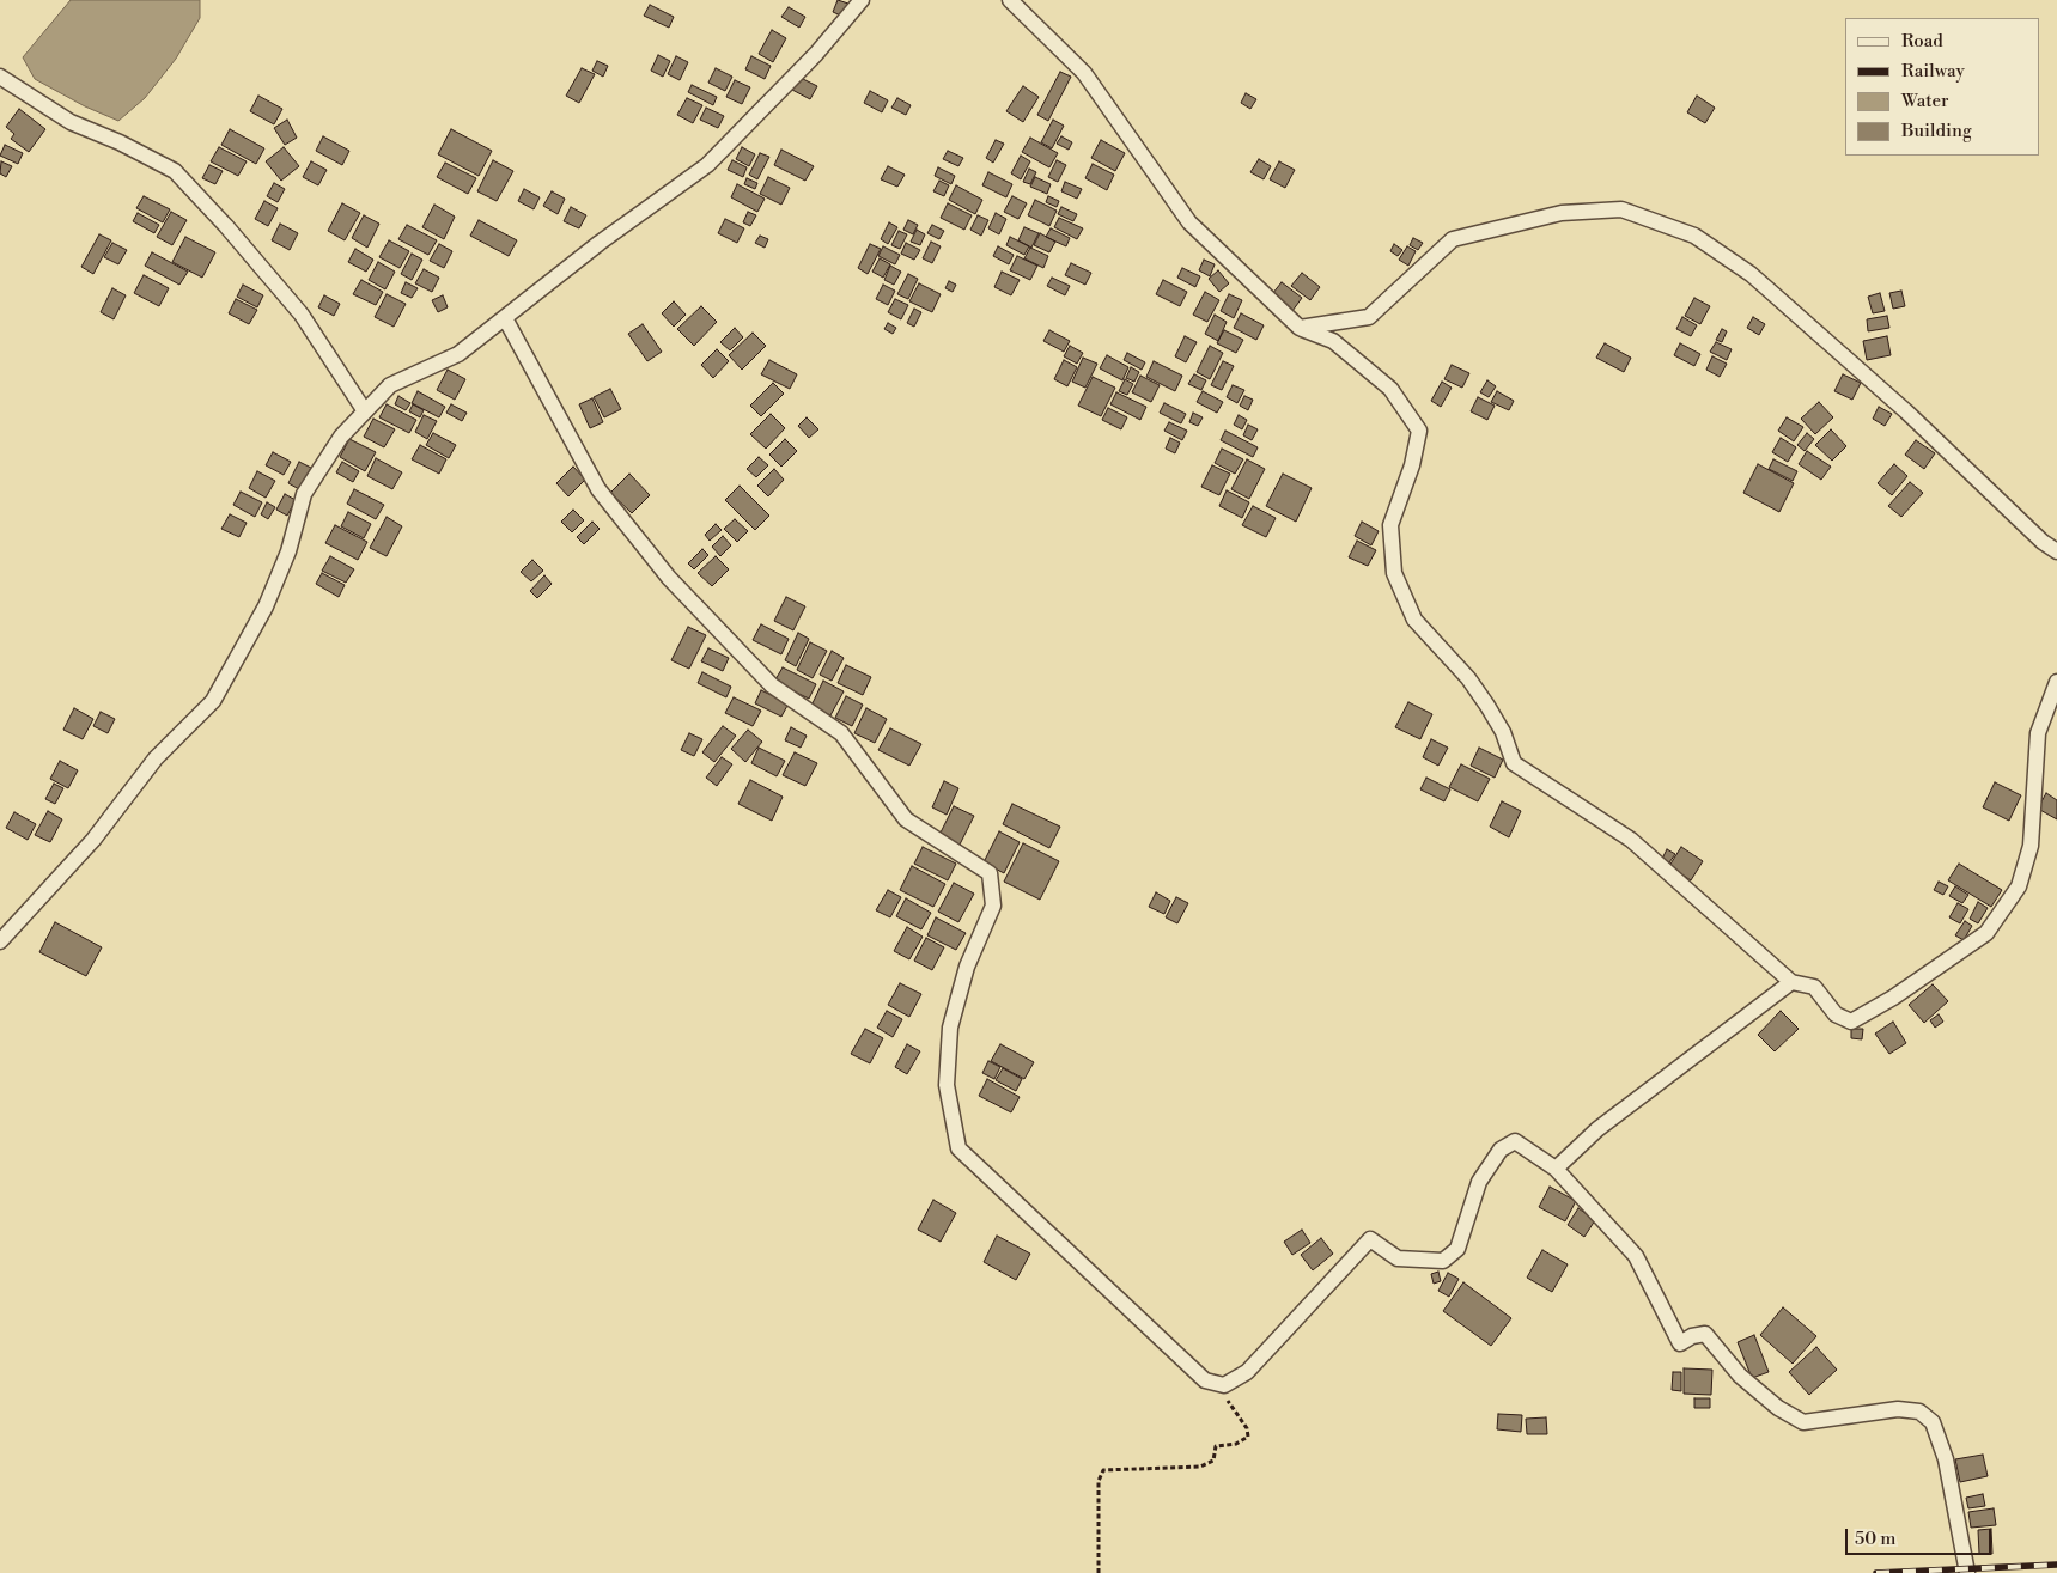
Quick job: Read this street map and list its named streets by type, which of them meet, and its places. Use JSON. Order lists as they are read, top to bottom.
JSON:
{
  "legend": [
    "Road",
    "Railway",
    "Water",
    "Building"
  ],
  "scale_bar": "50 m"
}
